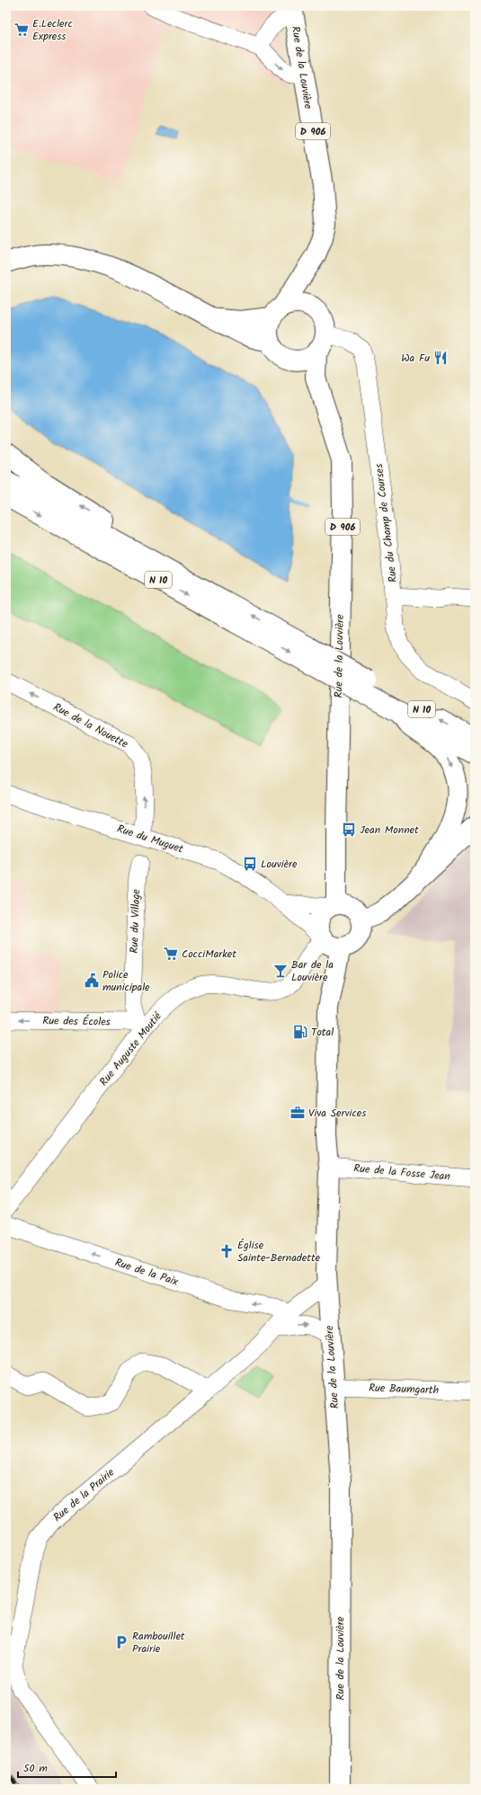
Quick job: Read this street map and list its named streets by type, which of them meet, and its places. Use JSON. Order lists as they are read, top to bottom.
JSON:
{
  "streets": {
    "main road": ["Rue de la Louvière", "D 906", "N 10"],
    "street": [
      "Rue du Champ de Courses",
      "Rue de la Nouette",
      "Rue du Muguet",
      "Rue du Village",
      "Rue des Écoles",
      "Rue Auguste Moutié",
      "Rue de la Fosse Jean",
      "Rue de la Paix",
      "Rue Baumgarth",
      "Rue de la Prairie"
    ]
  },
  "crossings": [
    ["Rue de la Louvière", "Rue du Champ de Courses"],
    ["Rue de la Louvière", "Rue du Muguet"],
    ["Rue de la Louvière", "Rue Auguste Moutié"],
    ["Rue de la Louvière", "Rue de la Fosse Jean"],
    ["Rue de la Louvière", "Rue Baumgarth"],
    ["Rue de la Louvière", "Rue de la Prairie"],
    ["Rue de la Nouette", "Rue du Muguet"],
    ["Rue du Muguet", "Rue Auguste Moutié"],
    ["Rue du Village", "Rue des Écoles"],
    ["Rue du Village", "Rue Auguste Moutié"],
    ["Rue des Écoles", "Rue Auguste Moutié"],
    ["Rue de la Paix", "Rue de la Prairie"]
  ],
  "one_way": ["Rue de la Nouette", "Rue des Écoles", "Rue de la Paix"],
  "places": {
    "supermarket": ["E.Leclerc Express", "CocciMarket"],
    "restaurant": ["Wa Fu"],
    "bus stop": ["Jean Monnet", "Louvière"],
    "bar": ["Bar de la Louvière"],
    "public building": ["Police municipale"],
    "fuel station": ["Total"],
    "office": ["Viva Services"],
    "church": ["Église Sainte-Bernadette"],
    "parking": ["Rambouillet Prairie"]
  },
  "scale_bar": "50 m"
}
